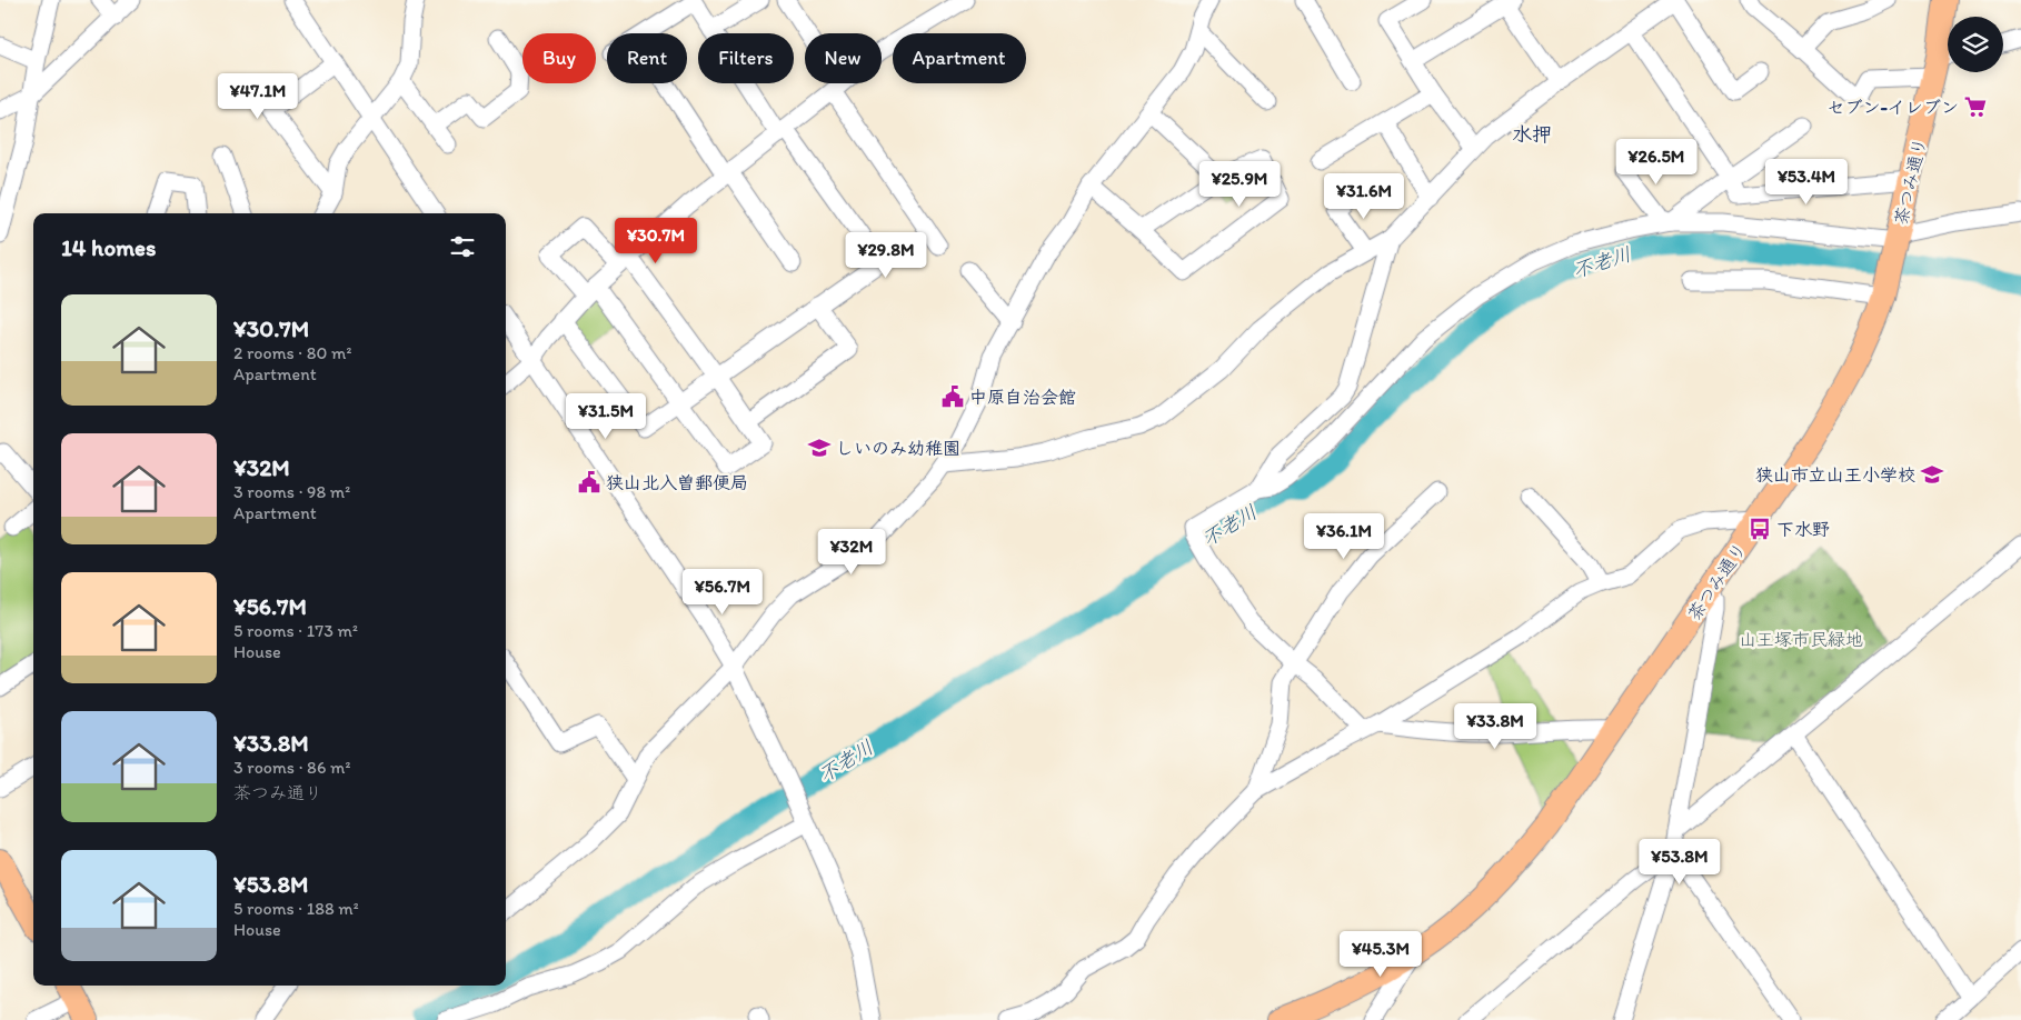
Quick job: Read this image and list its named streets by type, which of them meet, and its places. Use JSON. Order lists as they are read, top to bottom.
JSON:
{
  "streets": {
    "main road": ["茶つみ通り"]
  },
  "districts": ["水押"],
  "water": ["不老川"],
  "parks": ["山王塚市民緑地"],
  "places": {
    "supermarket": ["セブン-イレブン"],
    "public building": ["中原自治会館", "狭山北入曽郵便局"],
    "school or university": ["しいのみ幼稚園", "狭山市立山王小学校"],
    "bus stop": ["下水野"]
  },
  "page": {
    "chip": [
      "Buy",
      "Rent",
      "Filters",
      "New",
      "Apartment"
    ],
    "price": [
      "¥47.1M",
      "¥26.5M",
      "¥53.4M",
      "¥25.9M",
      "¥31.6M",
      "¥30.7M",
      "¥29.8M",
      "¥31.5M",
      "¥36.1M",
      "¥32M",
      "¥56.7M",
      "¥33.8M",
      "¥53.8M",
      "¥45.3M"
    ],
    "heading": "14 homes",
    "list": [
      {
        "name": "¥30.7M",
        "note": "2 rooms · 80 m² · Apartment"
      },
      {
        "name": "¥32M",
        "note": "3 rooms · 98 m² · Apartment"
      },
      {
        "name": "¥56.7M",
        "note": "5 rooms · 173 m² · House"
      },
      {
        "name": "¥33.8M",
        "note": "3 rooms · 86 m² · 茶つみ通り"
      },
      {
        "name": "¥53.8M",
        "note": "5 rooms · 188 m² · House"
      }
    ]
  }
}
